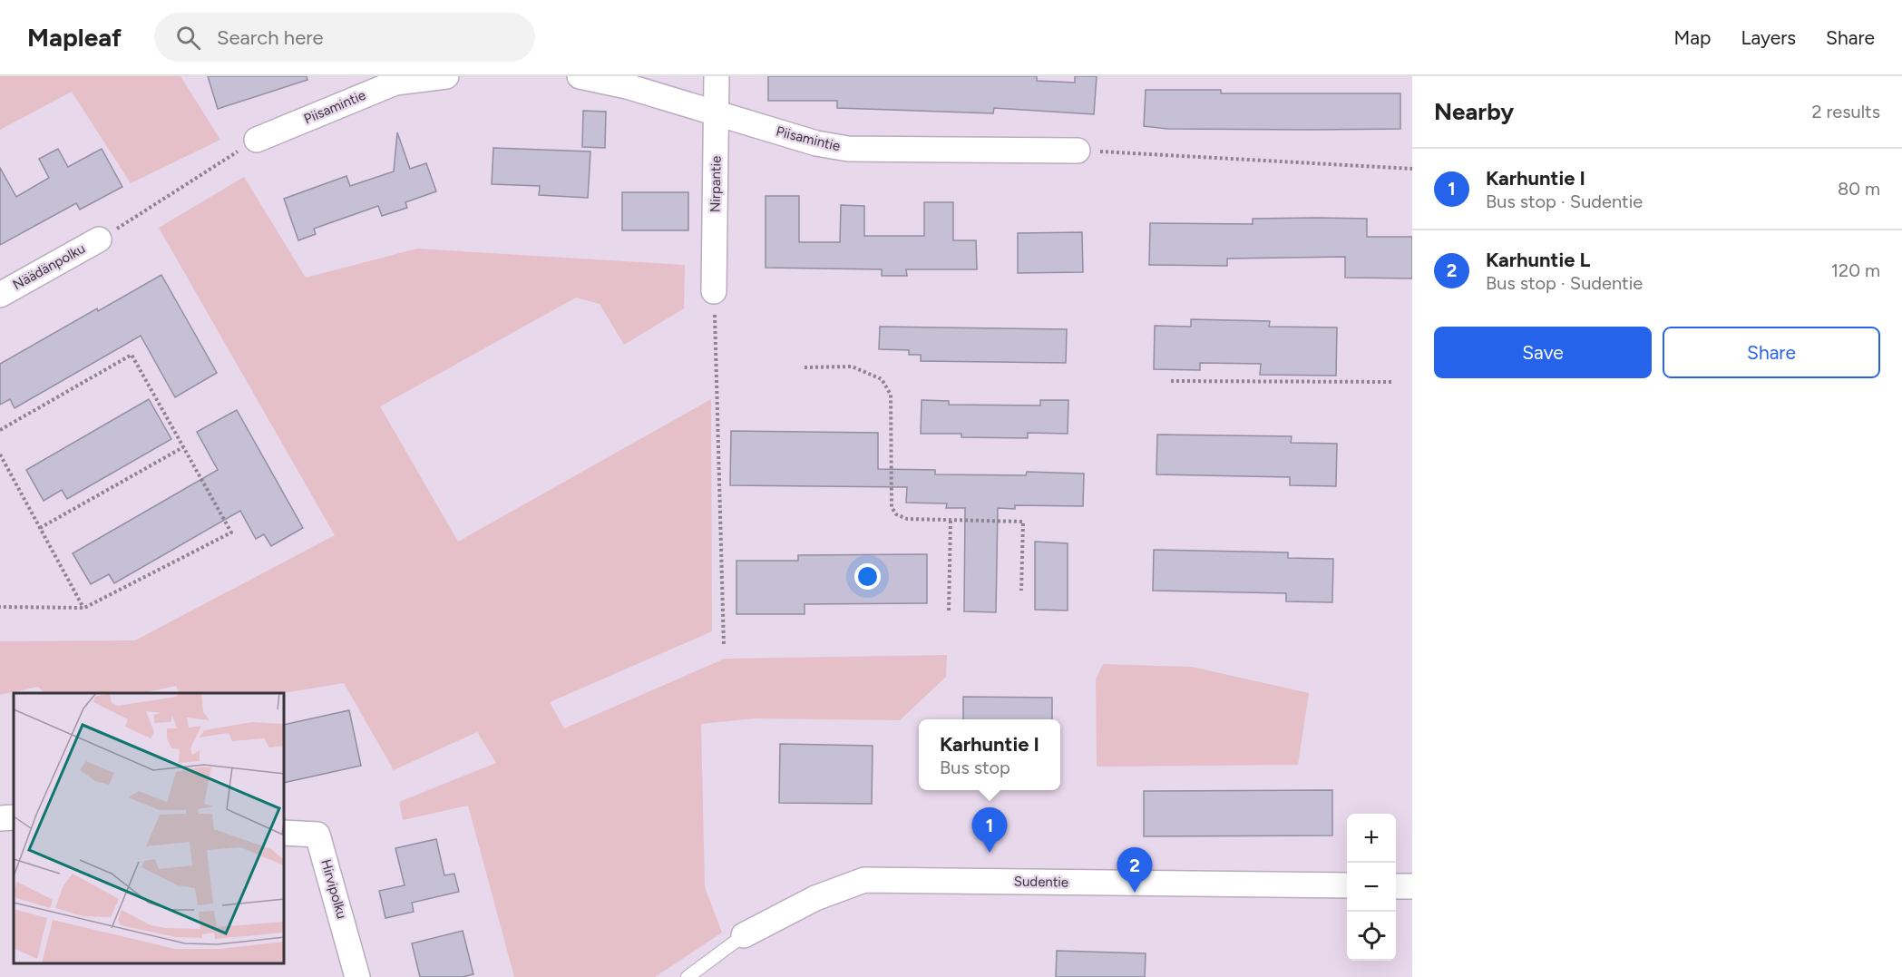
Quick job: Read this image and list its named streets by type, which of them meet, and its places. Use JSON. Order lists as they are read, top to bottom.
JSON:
{
  "streets": {
    "street": [
      "Piisamintie",
      "Nirpantie",
      "Näädänpolku",
      "Sudentie",
      "Hirvipolku"
    ]
  },
  "crossings": [
    ["Piisamintie", "Nirpantie"]
  ],
  "page": {
    "header": "Mapleaf",
    "search": "Search here",
    "nav": ["Map", "Layers", "Share"],
    "heading": ["Nearby", "2 results"],
    "list": [
      {
        "mark": "1",
        "name": "Karhuntie I",
        "note": "Bus stop · Sudentie",
        "value": "80 m"
      },
      {
        "mark": "2",
        "name": "Karhuntie L",
        "note": "Bus stop · Sudentie",
        "value": "120 m"
      }
    ],
    "buttons": ["Save", "Share"],
    "popup": ["Karhuntie I", "Bus stop"],
    "pins": ["1", "2"],
    "map_buttons": ["+", "−"]
  }
}
